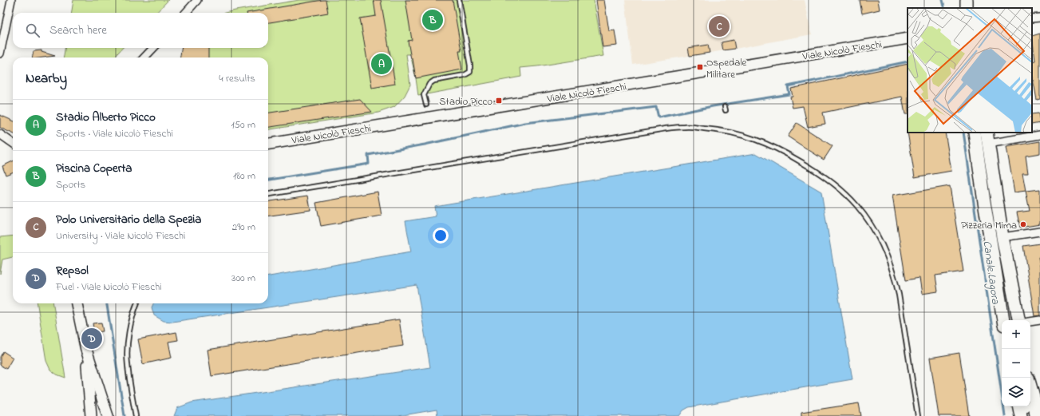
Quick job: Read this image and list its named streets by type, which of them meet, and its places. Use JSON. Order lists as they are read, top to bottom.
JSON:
{
  "streets": {
    "main road": ["Viale Nicolò Fieschi"]
  },
  "water": ["Canale Lagora"],
  "places": {
    "transit": ["Ospedale Militare", "Stadio Picco"],
    "other": ["Pizzeria Mima"]
  },
  "page": {
    "pins": [
      "B",
      "C",
      "A",
      "D"
    ],
    "search": "Search here",
    "heading": ["Nearby", "4 results"],
    "list": [
      {
        "mark": "A",
        "name": "Stadio Alberto Picco",
        "note": "Sports · Viale Nicolò Fieschi",
        "value": "150 m"
      },
      {
        "mark": "B",
        "name": "Piscina Coperta",
        "note": "Sports",
        "value": "180 m"
      },
      {
        "mark": "C",
        "name": "Polo Universitario della Spezia",
        "note": "University · Viale Nicolò Fieschi",
        "value": "290 m"
      },
      {
        "mark": "D",
        "name": "Repsol",
        "note": "Fuel · Viale Nicolò Fieschi",
        "value": "300 m"
      }
    ],
    "map_buttons": ["+", "−"]
  }
}
